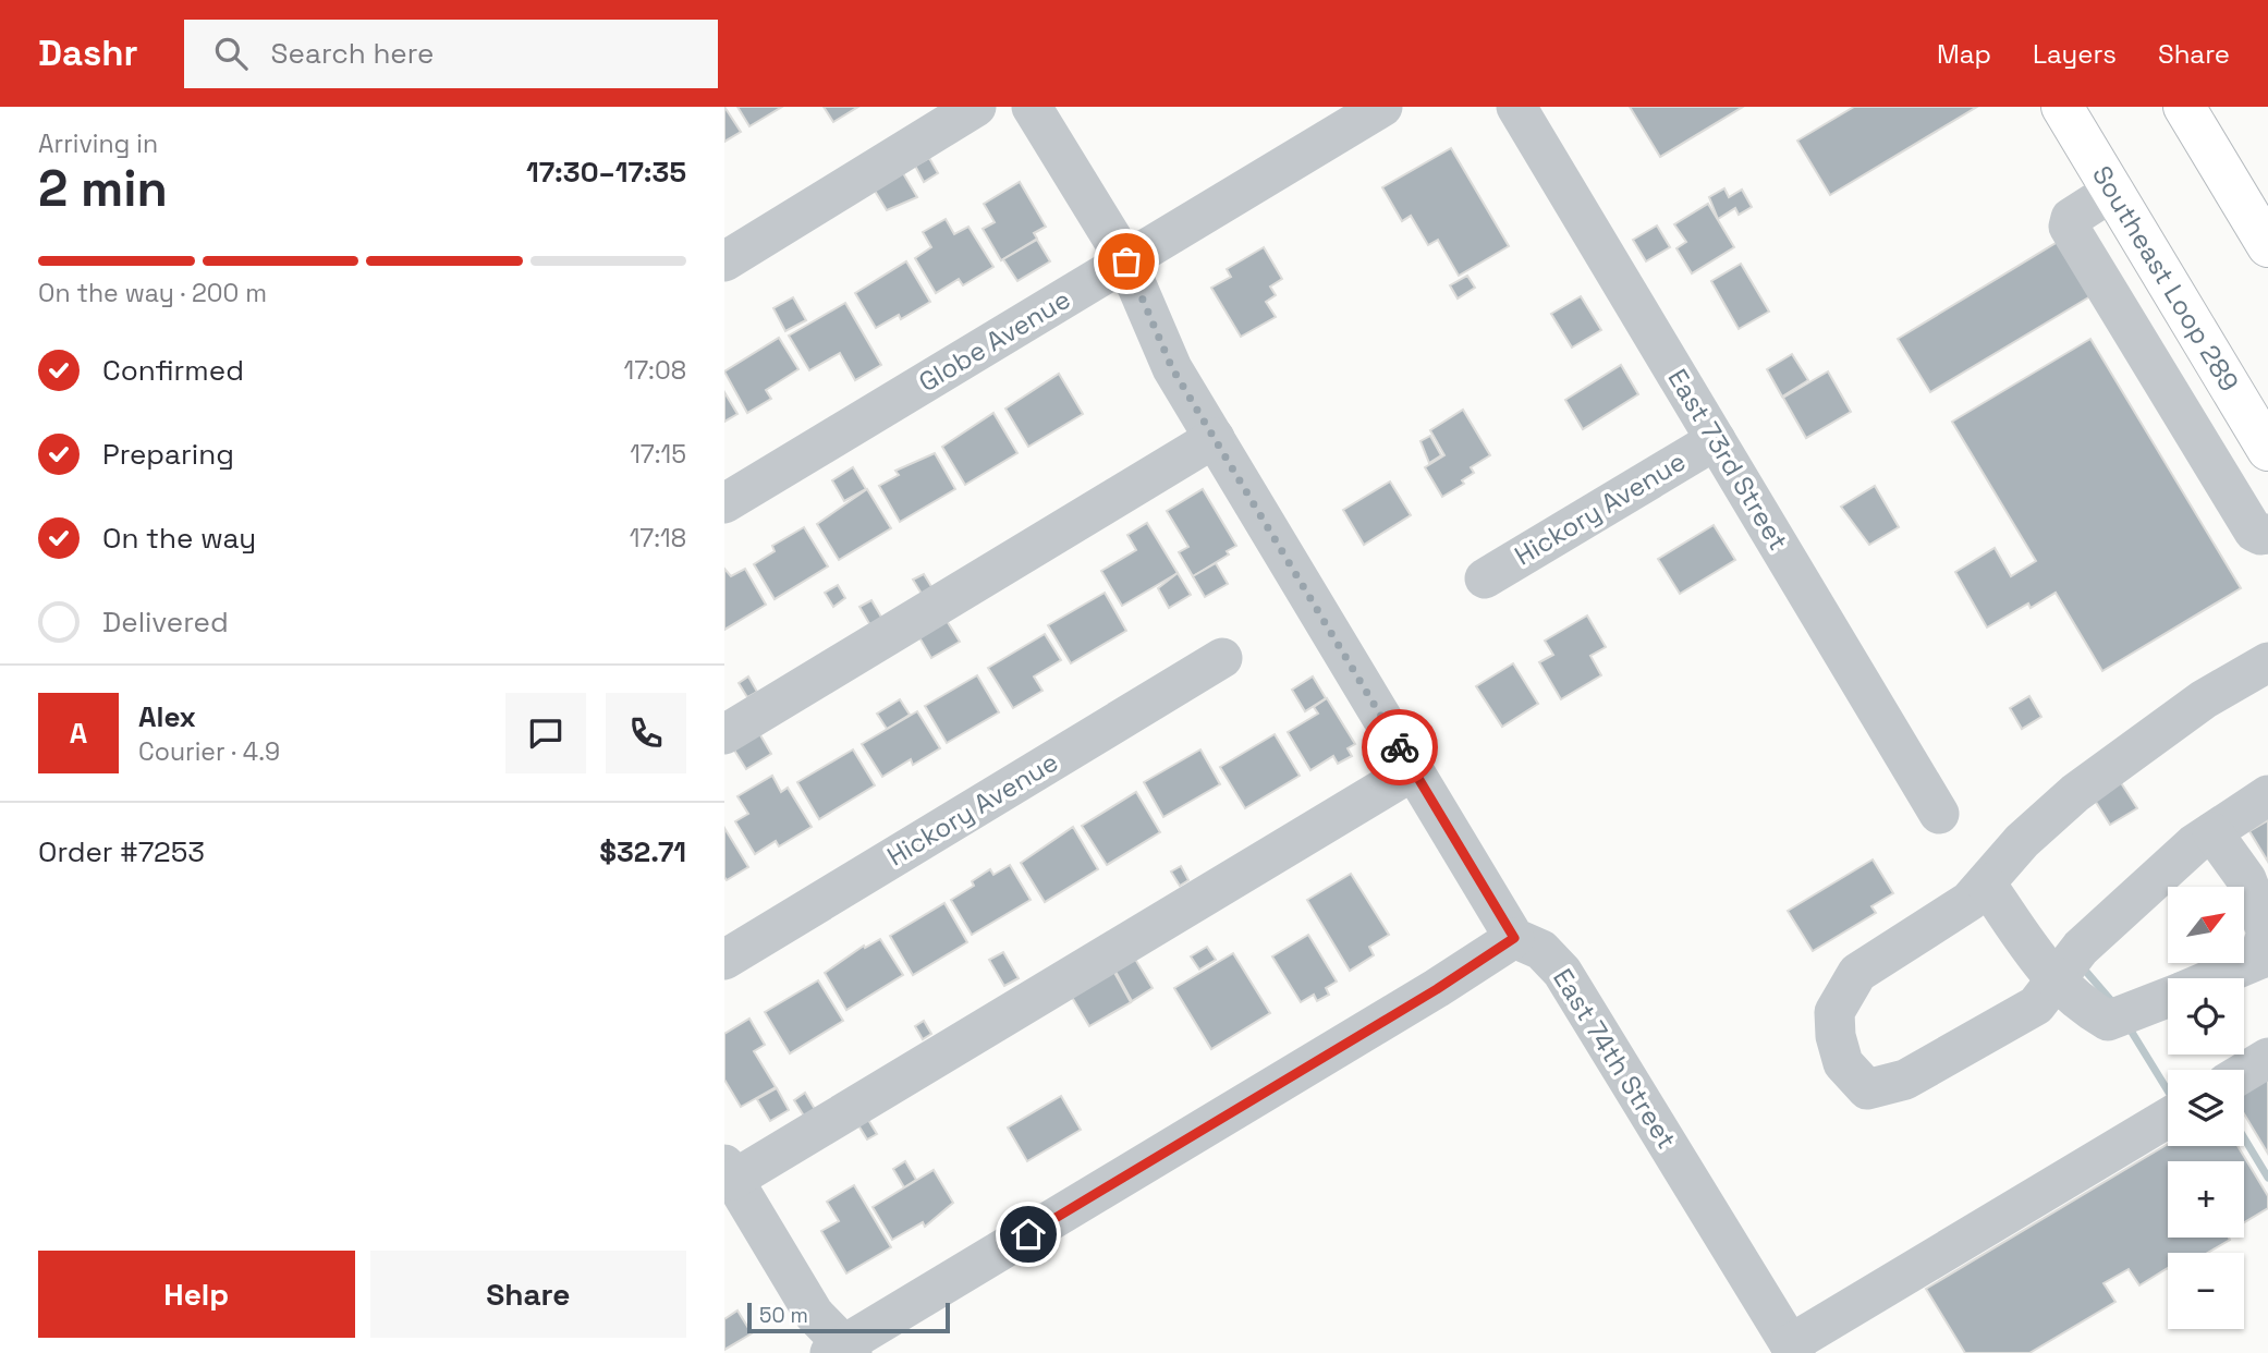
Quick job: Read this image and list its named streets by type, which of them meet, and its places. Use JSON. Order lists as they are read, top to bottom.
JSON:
{
  "streets": {
    "main road": ["Southeast Loop 289"],
    "street": [
      "Globe Avenue",
      "East 73rd Street",
      "Hickory Avenue",
      "East 74th Street"
    ]
  },
  "crossings": [
    ["East 73rd Street", "Hickory Avenue"]
  ],
  "scale_bar": "50 m",
  "north": "top right",
  "page": {
    "header": "Dashr",
    "search": "Search here",
    "nav": ["Map", "Layers", "Share"],
    "heading": ["2 min", "Arriving in", "17:30–17:35"],
    "panel": [
      "Alex",
      "Courier · 4.9",
      "Order #7253",
      "$32.71"
    ],
    "bar": "On the way · 200 m",
    "list": [
      ["Confirmed", "17:08"],
      ["Preparing", "17:15"],
      ["On the way", "17:18"],
      "Delivered"
    ],
    "round": "A",
    "map_buttons": ["+", "−"],
    "buttons": ["Help", "Share"],
    "scale": "50 m"
  }
}
